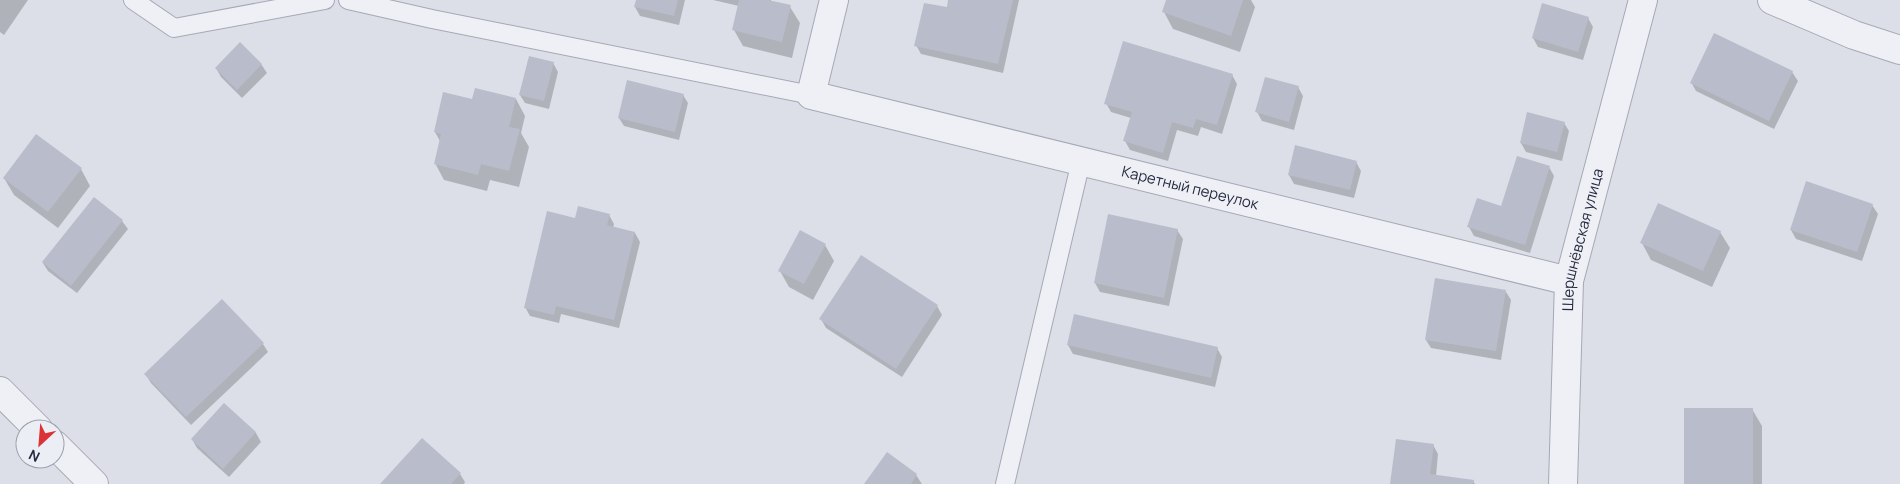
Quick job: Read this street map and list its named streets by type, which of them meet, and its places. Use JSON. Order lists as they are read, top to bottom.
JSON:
{
  "streets": {
    "street": ["Каретный переулок", "Шершнёвская улица"]
  },
  "crossings": [
    ["Каретный переулок", "Шершнёвская улица"]
  ],
  "north": "bottom left"
}
